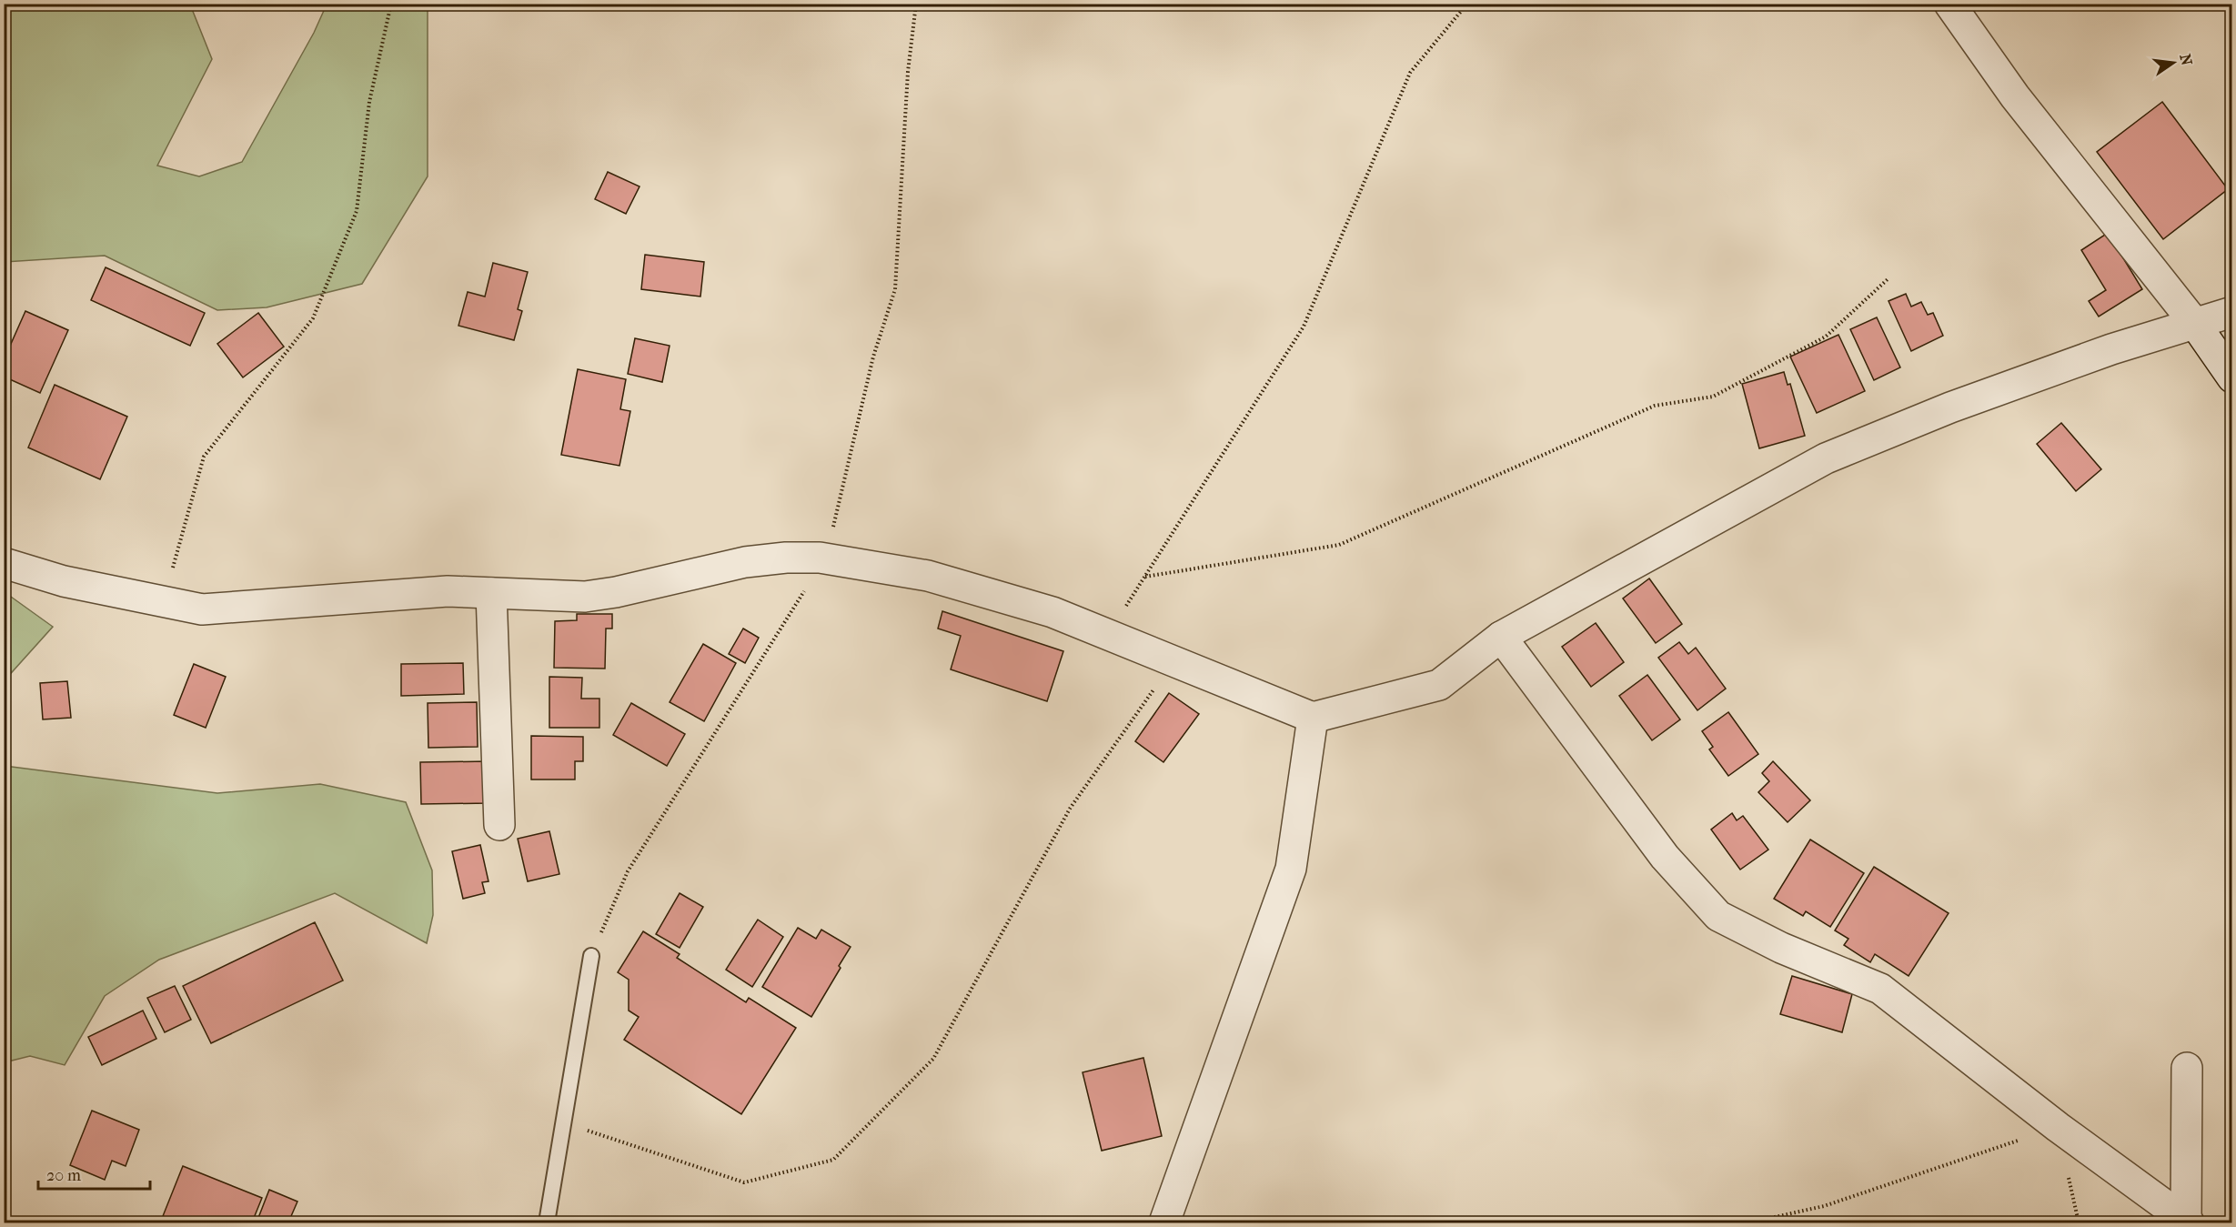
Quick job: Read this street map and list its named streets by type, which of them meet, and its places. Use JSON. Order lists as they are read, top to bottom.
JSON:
{
  "scale_bar": "20 m",
  "north": "right"
}
